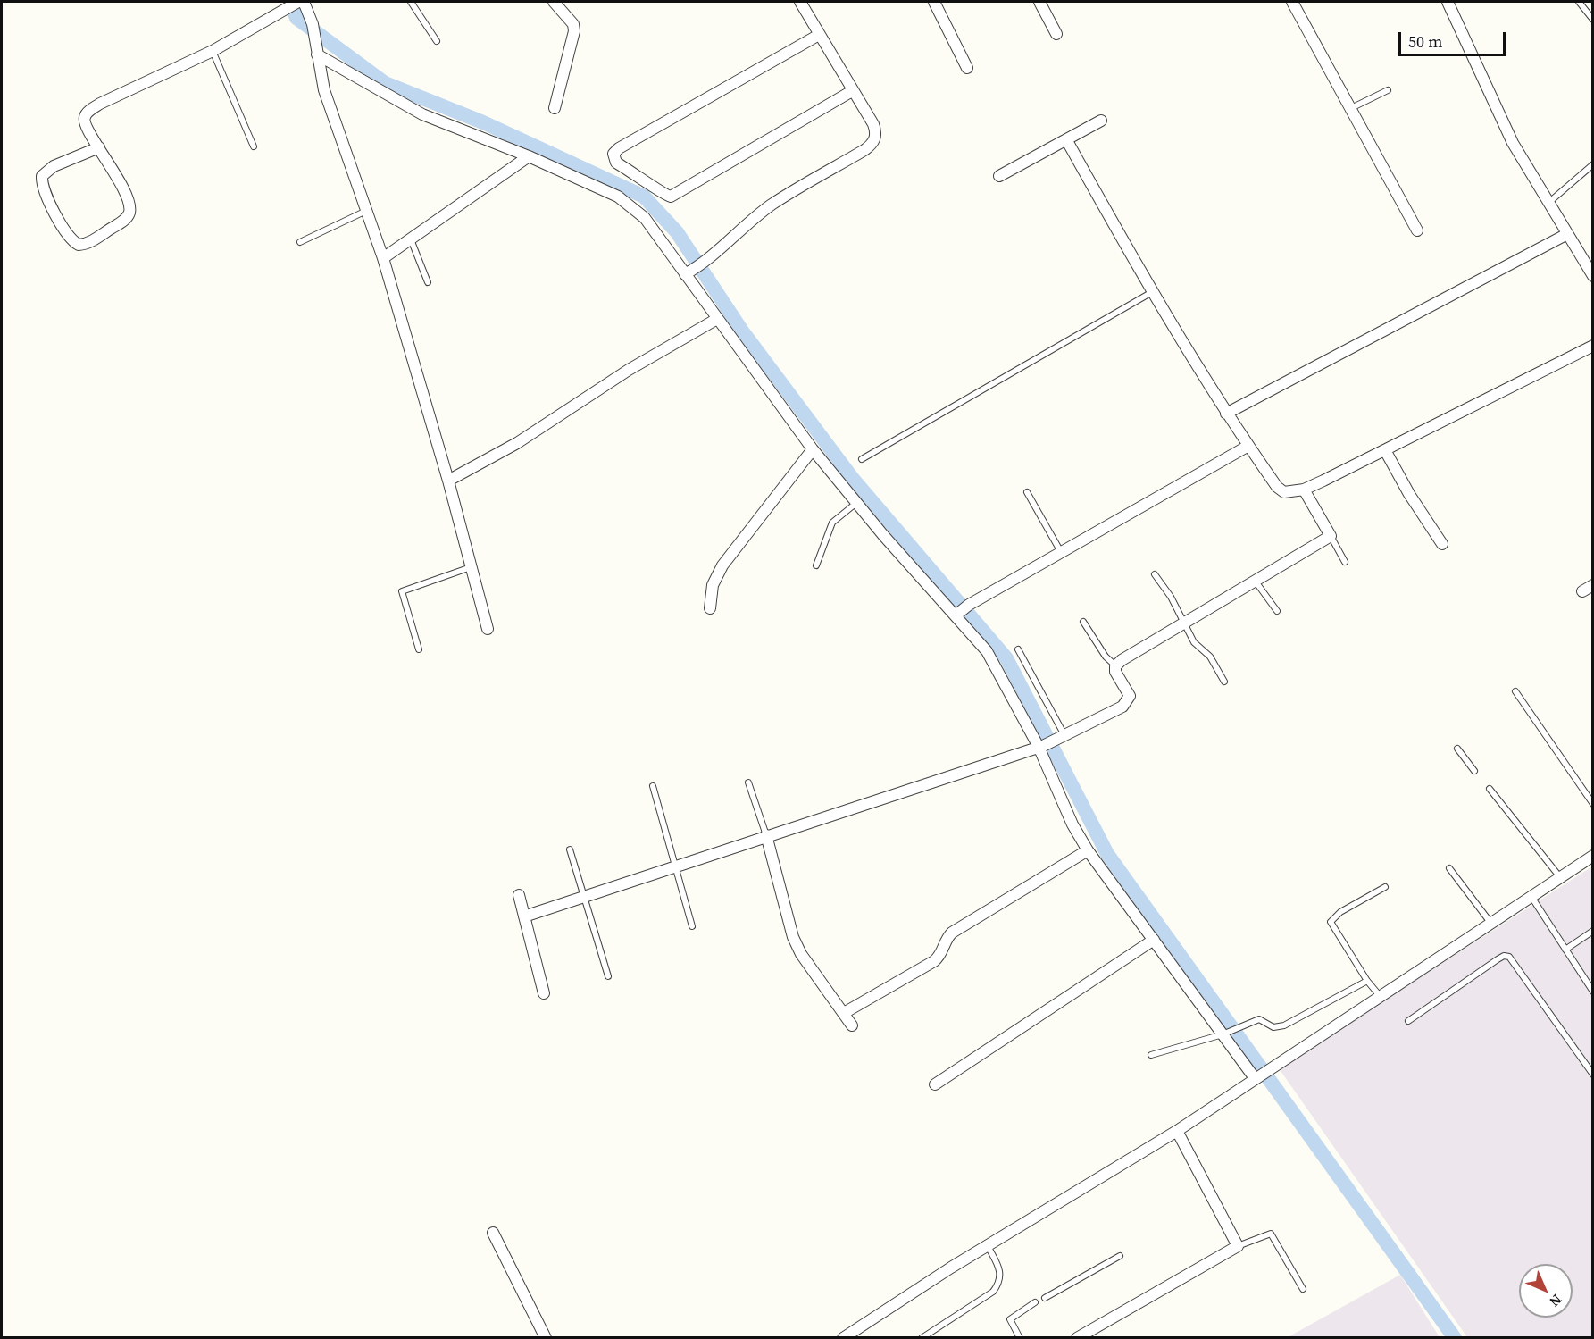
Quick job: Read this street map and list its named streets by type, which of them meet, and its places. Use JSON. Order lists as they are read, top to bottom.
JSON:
{
  "scale_bar": "50 m",
  "north": "bottom right"
}
